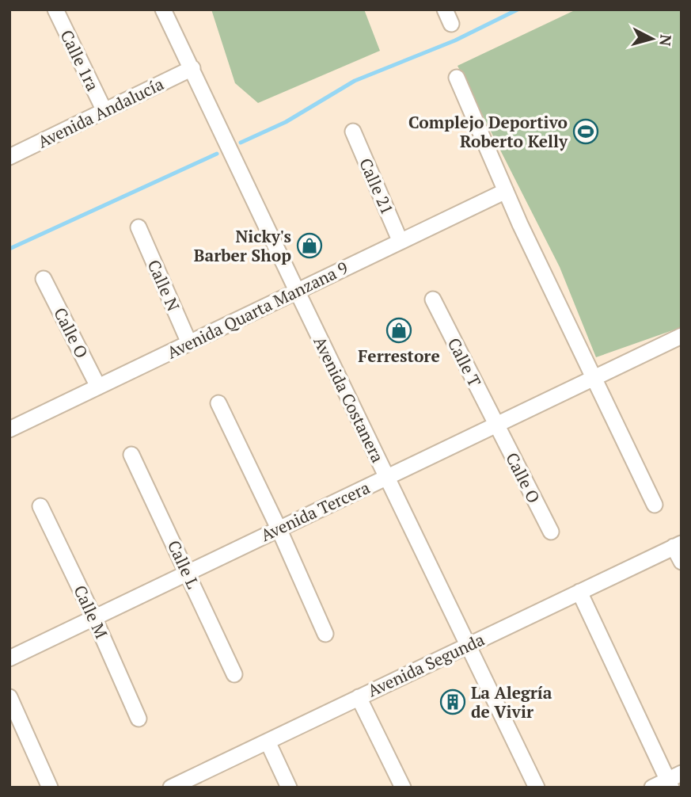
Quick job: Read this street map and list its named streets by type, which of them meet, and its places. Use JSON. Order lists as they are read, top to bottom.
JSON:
{
  "streets": {
    "street": [
      "Calle 1ra",
      "Avenida Andalucía",
      "Calle 21",
      "Calle N",
      "Avenida Quarta Manzana 9",
      "Calle O",
      "Calle T",
      "Avenida Costanera",
      "Avenida Tercera",
      "Calle L",
      "Calle M",
      "Avenida Segunda"
    ]
  },
  "crossings": [
    ["Calle 1ra", "Avenida Andalucía"],
    ["Avenida Andalucía", "Avenida Costanera"],
    ["Calle 21", "Avenida Quarta Manzana 9"],
    ["Calle N", "Avenida Quarta Manzana 9"],
    ["Avenida Quarta Manzana 9", "Calle O"],
    ["Avenida Quarta Manzana 9", "Avenida Costanera"],
    ["Calle O", "Calle T"],
    ["Calle O", "Avenida Tercera"],
    ["Calle T", "Avenida Tercera"],
    ["Avenida Costanera", "Avenida Tercera"],
    ["Avenida Costanera", "Avenida Segunda"],
    ["Avenida Tercera", "Calle L"],
    ["Avenida Tercera", "Calle M"]
  ],
  "places": {
    "sports": ["Complejo Deportivo Roberto Kelly"],
    "shop": ["Nicky's Barber Shop", "Ferrestore"],
    "building": ["La Alegría de Vivir"]
  },
  "north": "right"
}
